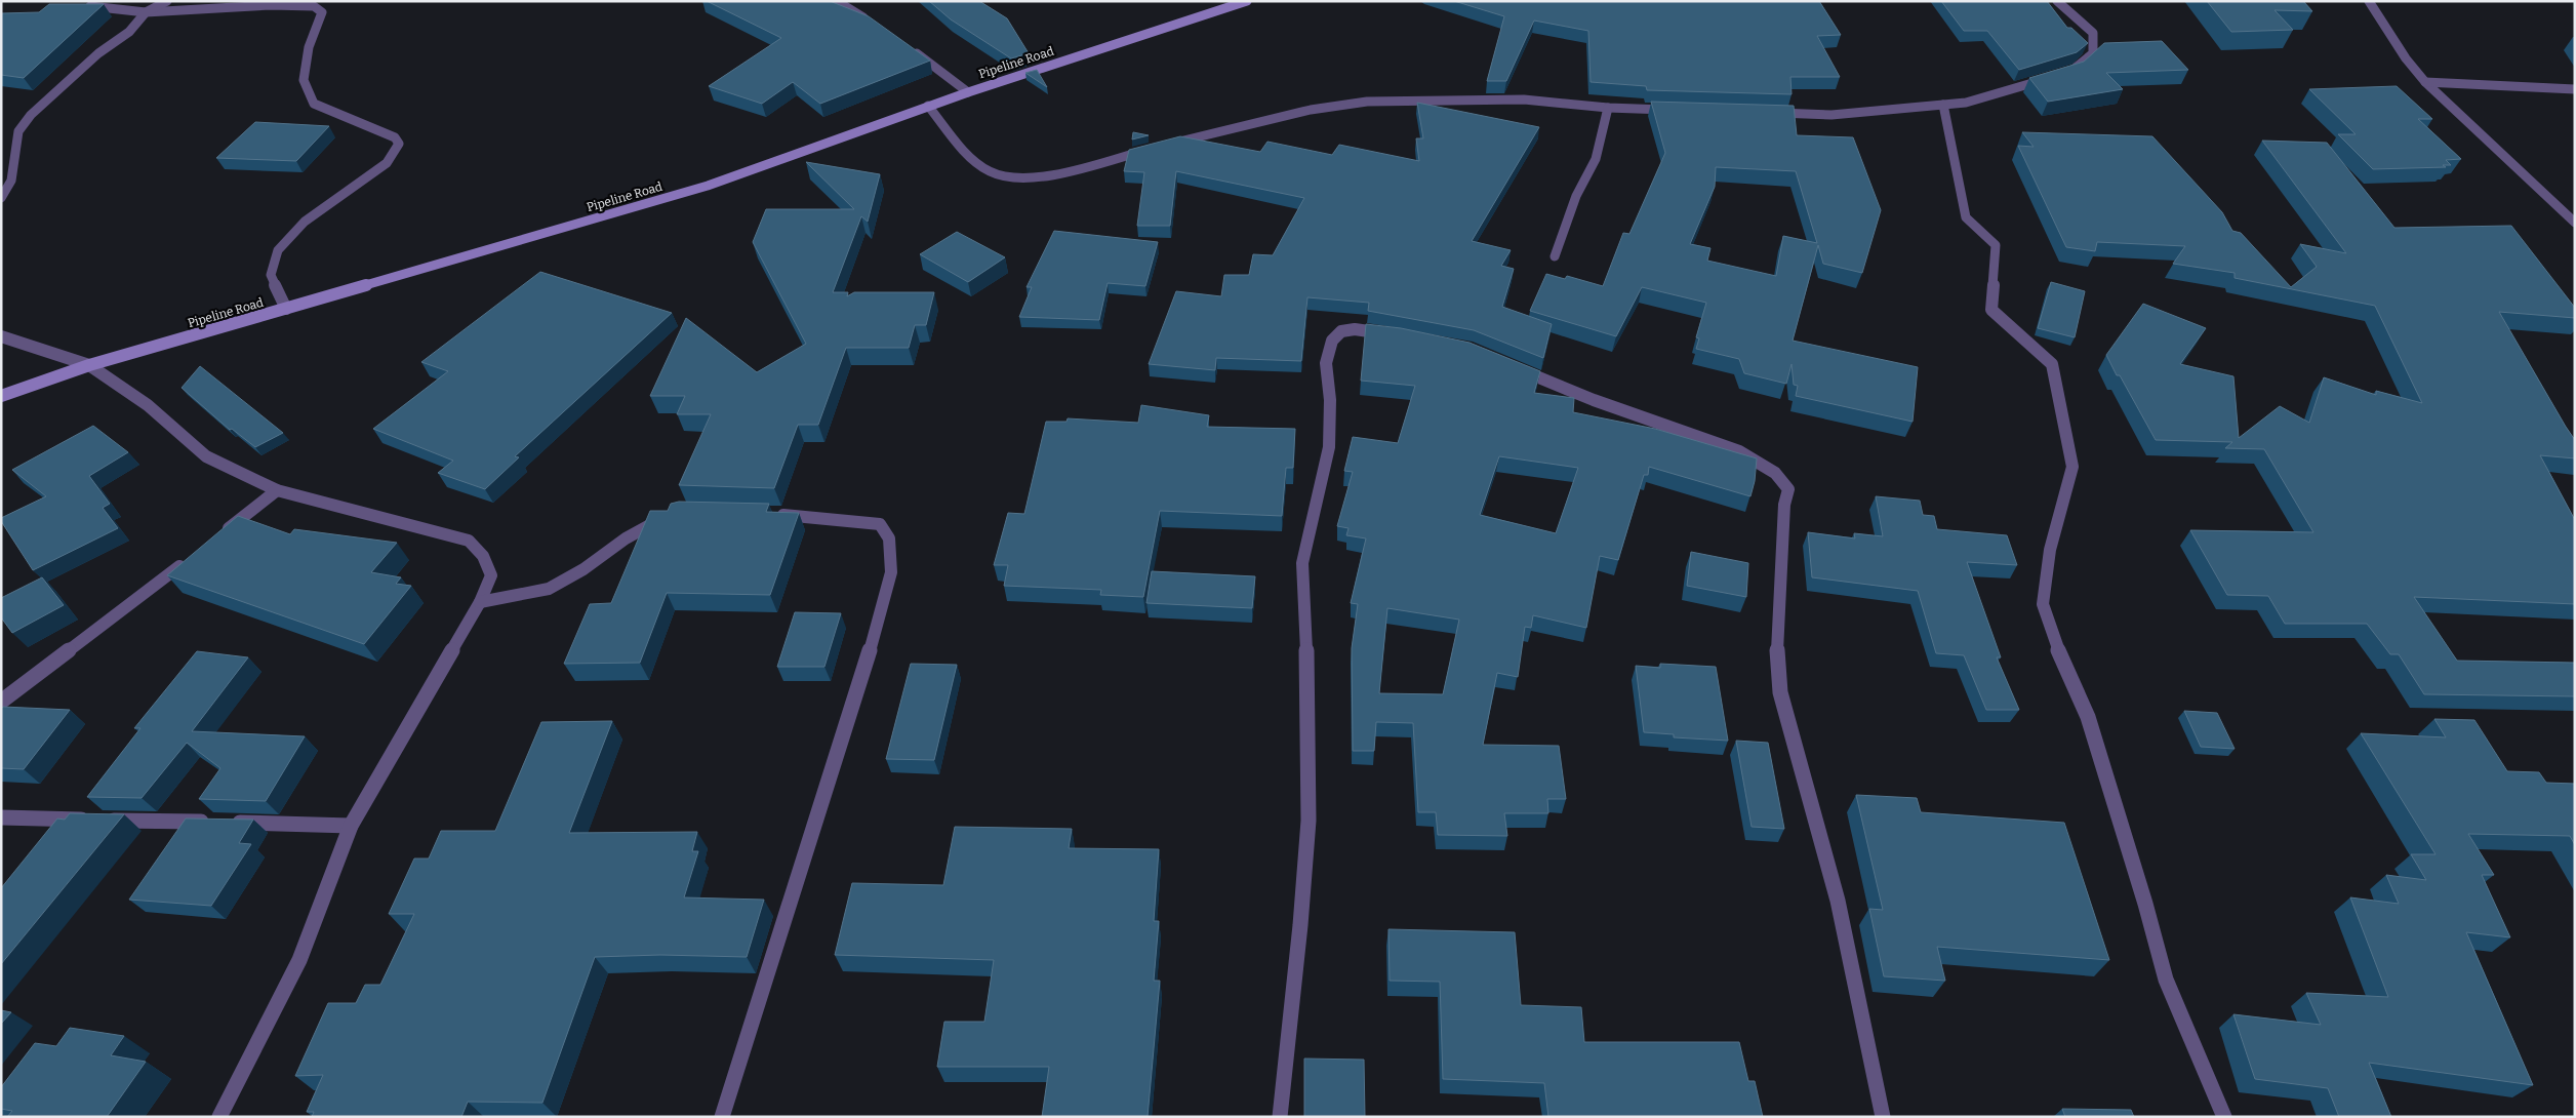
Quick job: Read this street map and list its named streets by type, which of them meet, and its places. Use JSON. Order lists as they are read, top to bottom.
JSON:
{
  "streets": {
    "street": ["Pipeline Road"]
  }
}
